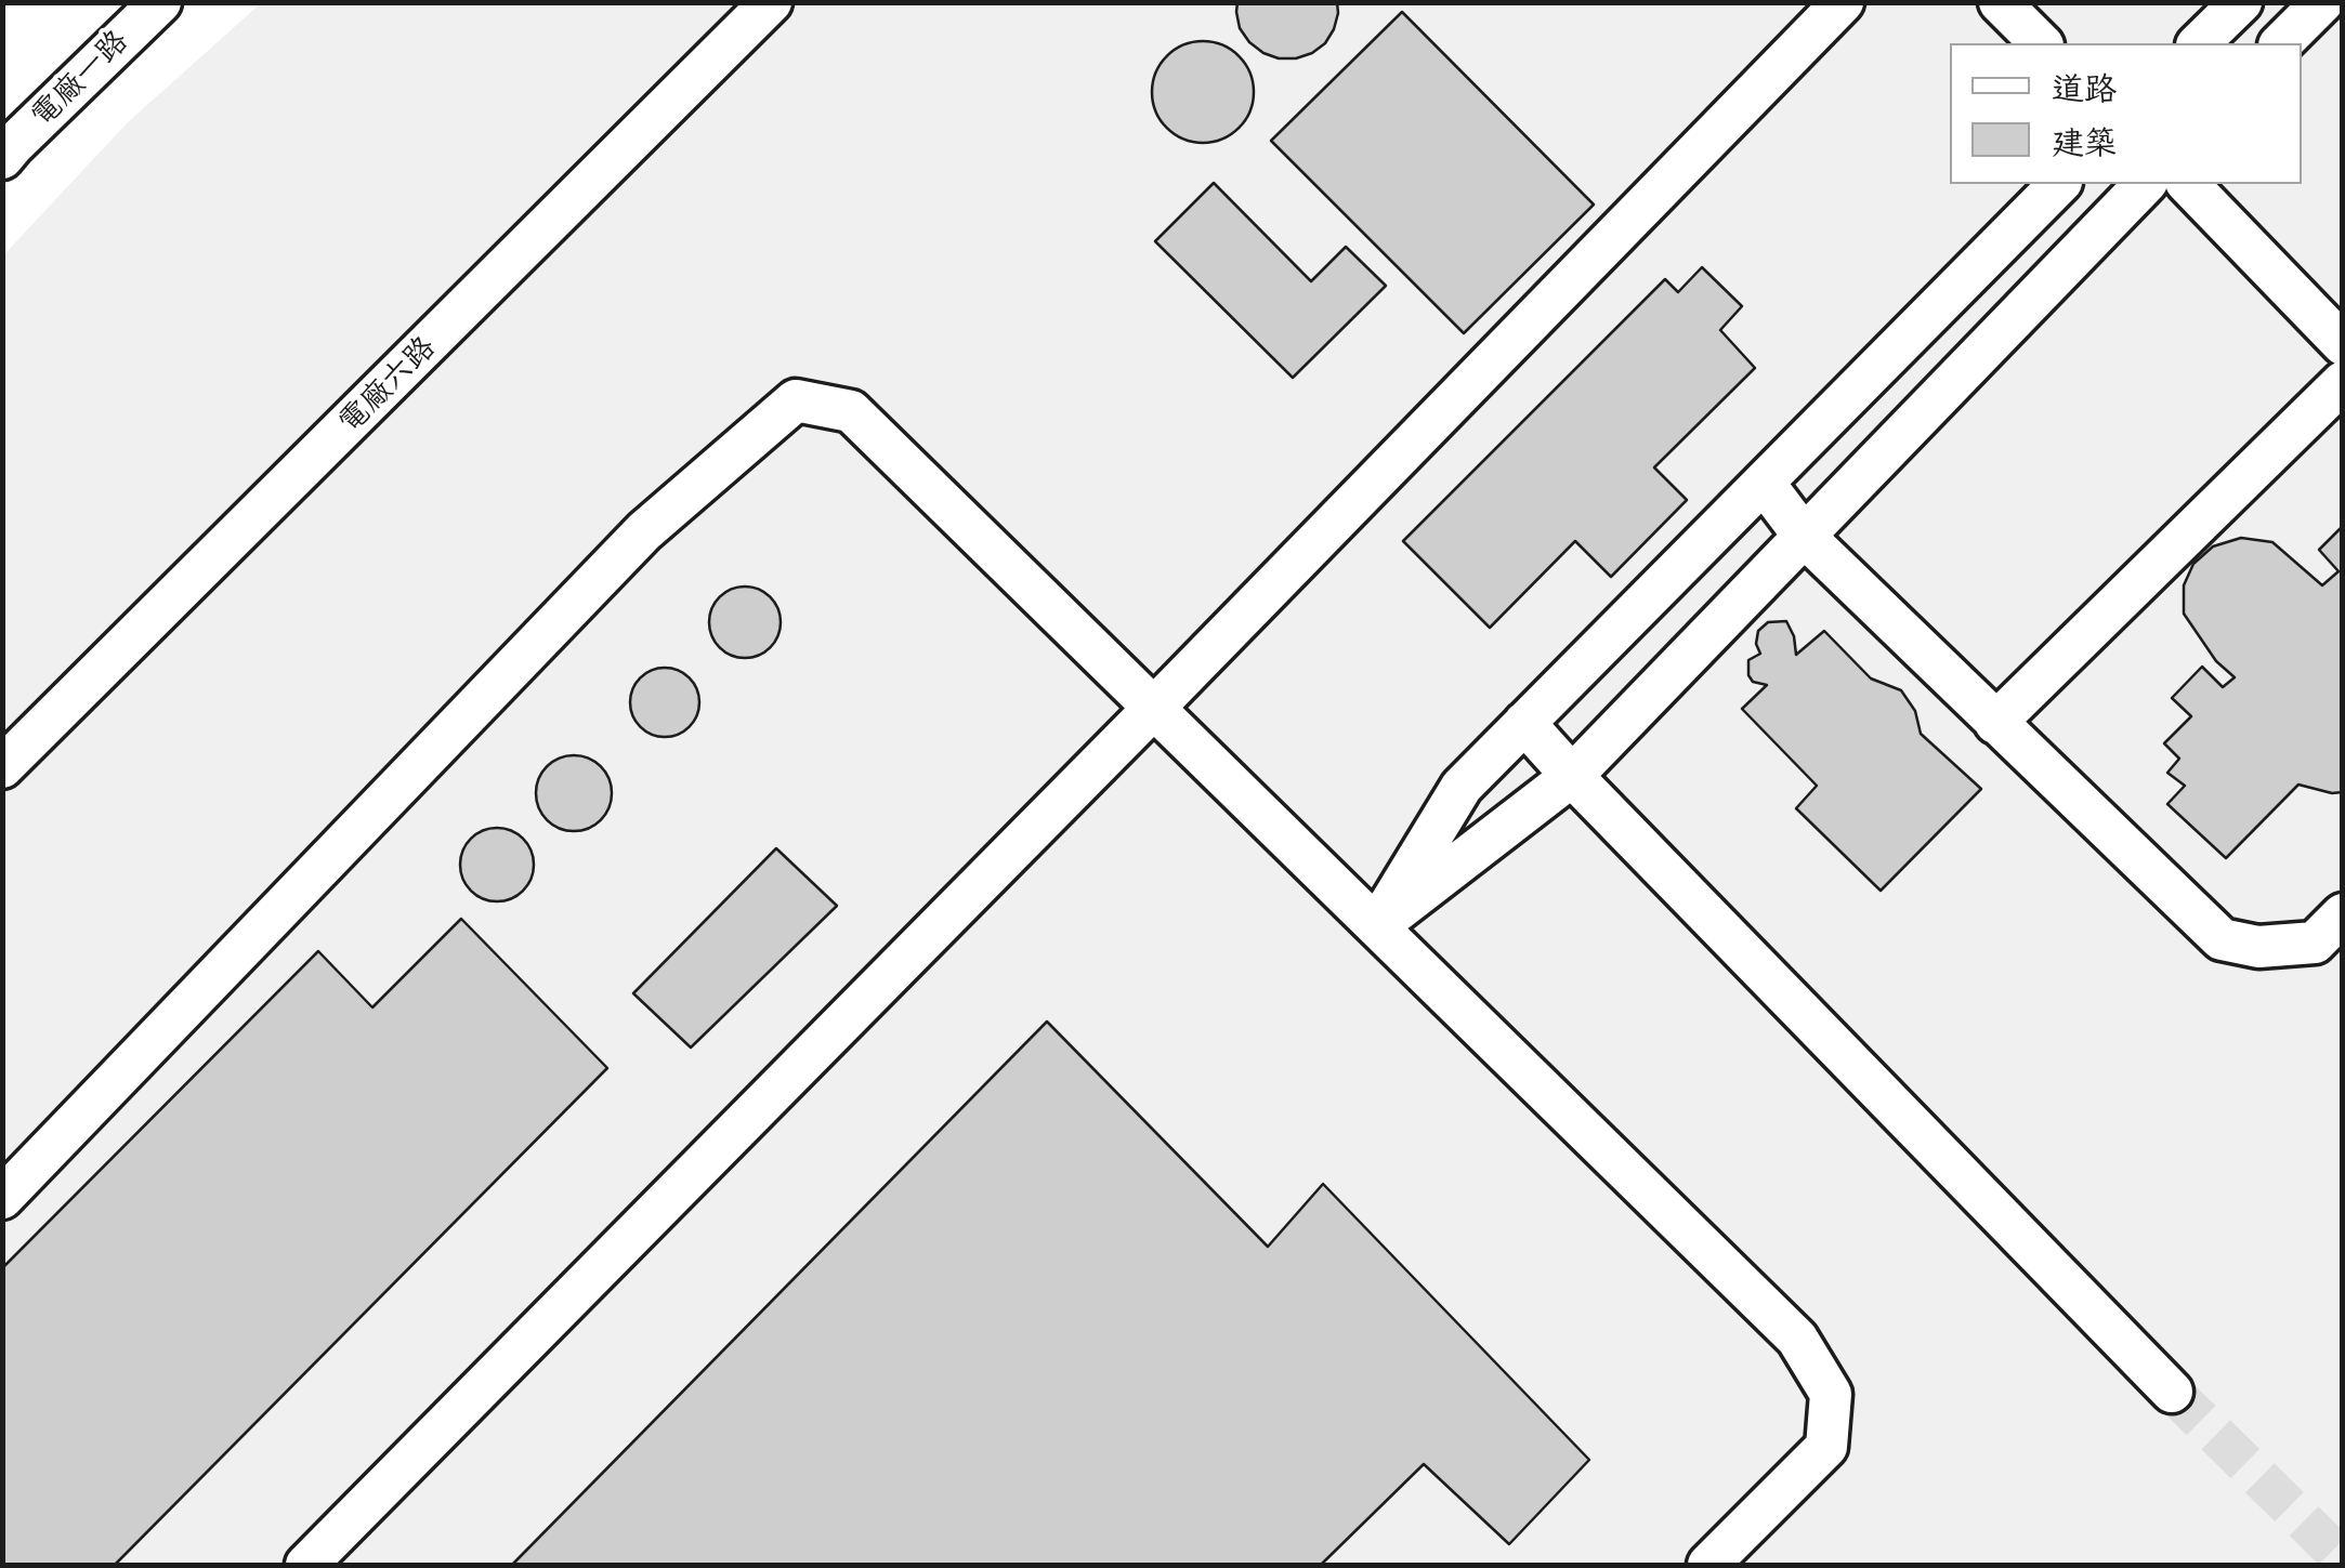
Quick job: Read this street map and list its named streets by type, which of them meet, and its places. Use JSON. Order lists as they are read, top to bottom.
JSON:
{
  "streets": {
    "street": ["電廠一路", "電廠六路"]
  },
  "legend": ["道路", "建築"]
}
